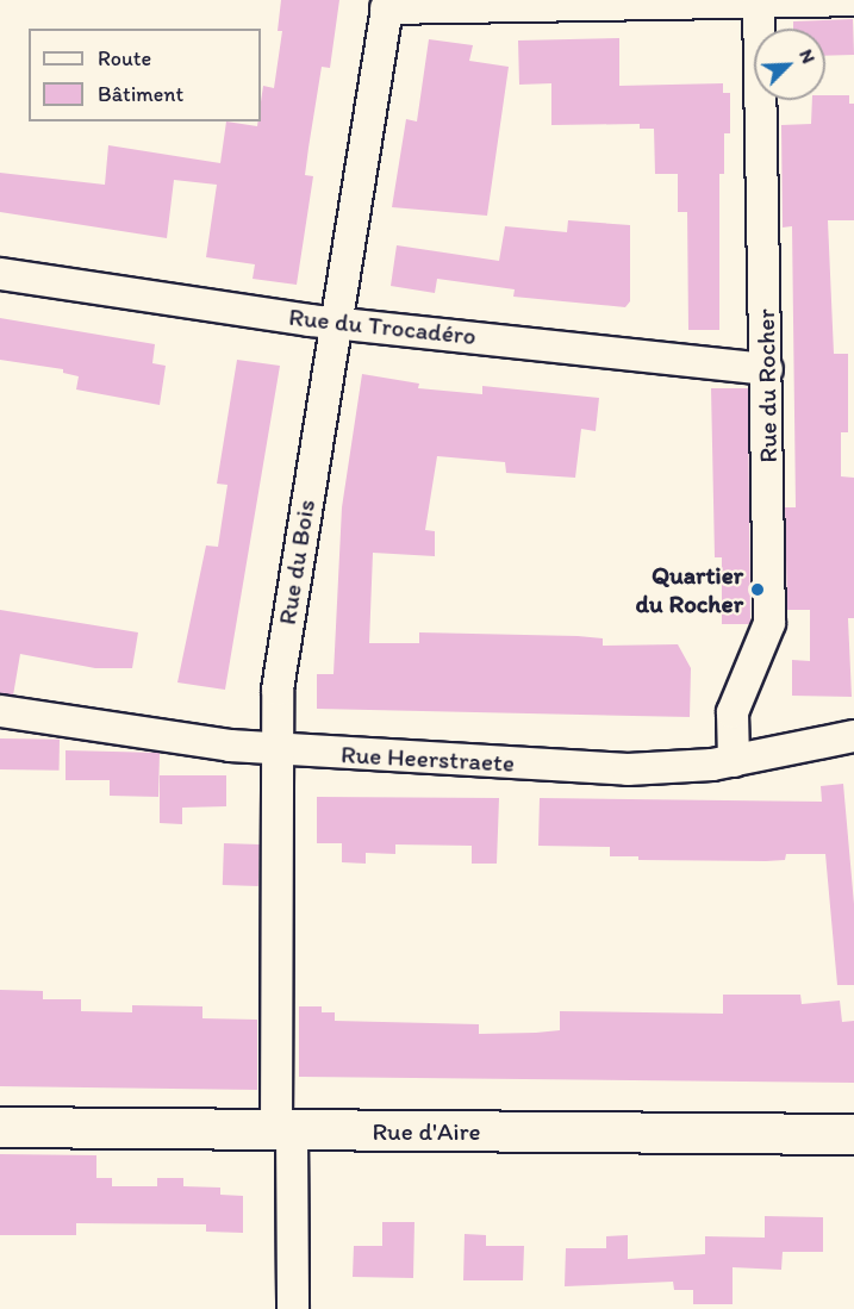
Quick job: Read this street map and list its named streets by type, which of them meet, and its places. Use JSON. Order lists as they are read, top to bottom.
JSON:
{
  "streets": {
    "main road": ["Rue d'Aire"],
    "street": [
      "Rue du Trocadéro",
      "Rue du Rocher",
      "Rue du Bois",
      "Rue Heerstraete"
    ]
  },
  "crossings": [
    ["Rue du Trocadéro", "Rue du Rocher"],
    ["Rue du Trocadéro", "Rue du Bois"],
    ["Rue du Rocher", "Rue Heerstraete"],
    ["Rue du Bois", "Rue Heerstraete"],
    ["Rue du Bois", "Rue d'Aire"]
  ],
  "places": ["Quartier du Rocher"],
  "legend": ["Route", "Bâtiment"],
  "north": "top right"
}
